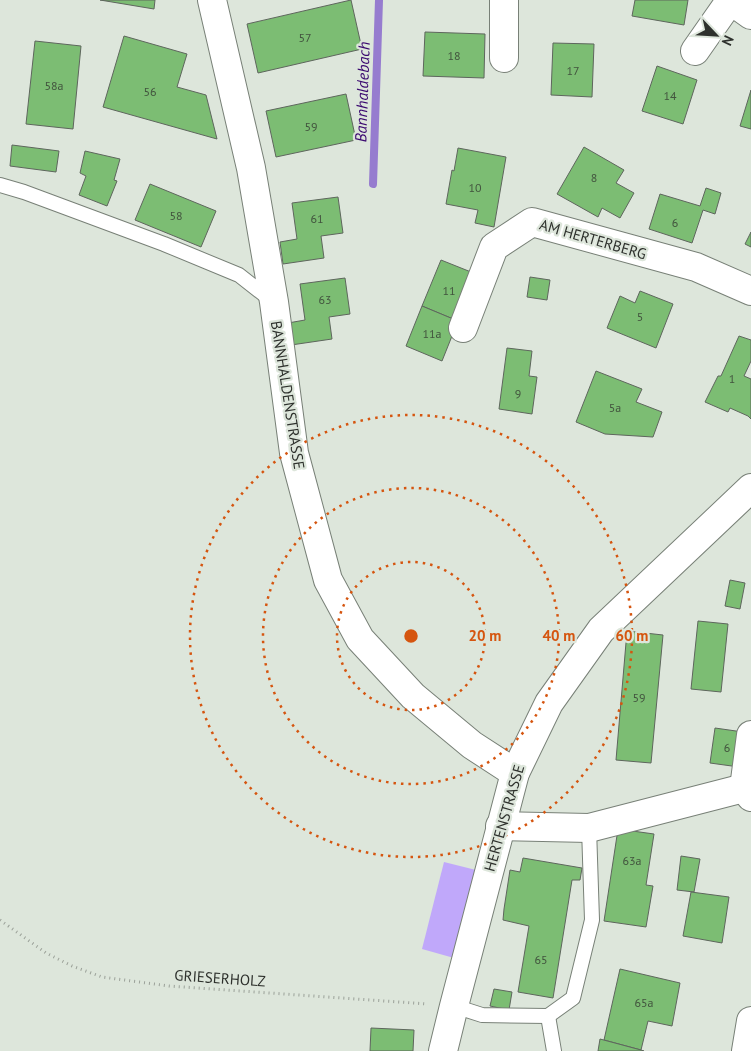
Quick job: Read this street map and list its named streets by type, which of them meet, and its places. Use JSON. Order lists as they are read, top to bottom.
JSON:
{
  "streets": {
    "street": ["AM HERTERBERG", "BANNHALDENSTRASSE", "HERTENSTRASSE"],
    "path": ["GRIESERHOLZ"]
  },
  "crossings": [
    ["BANNHALDENSTRASSE", "HERTENSTRASSE"],
    ["HERTENSTRASSE", "GRIESERHOLZ"]
  ],
  "water": ["Bannhaldebach"],
  "house_numbers": [
    "57",
    "18",
    "17",
    "58a",
    "56",
    "14",
    "59",
    "8",
    "10",
    "58",
    "61",
    "6",
    "11",
    "63",
    "5",
    "11a",
    "1",
    "9",
    "5a",
    "59",
    "6",
    "63a",
    "65",
    "65a"
  ],
  "north": "bottom right",
  "rings": ["20 m", "40 m", "60 m"]
}
